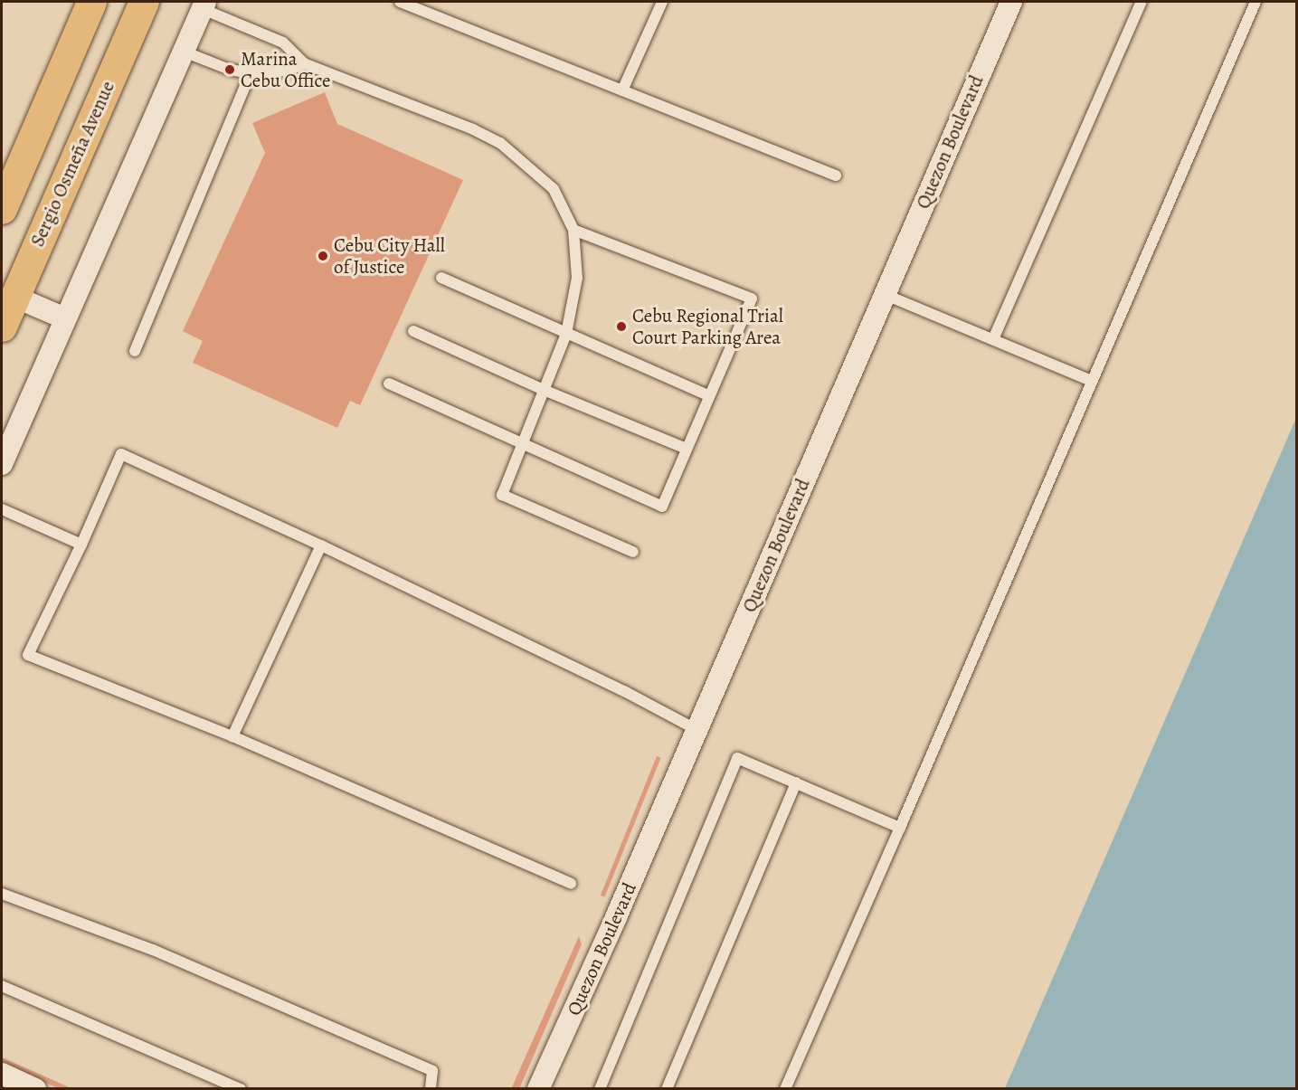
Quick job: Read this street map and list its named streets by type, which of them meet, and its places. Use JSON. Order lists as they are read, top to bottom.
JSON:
{
  "streets": {
    "highway": ["Sergio Osmeña Avenue"],
    "street": ["Quezon Boulevard"]
  },
  "places": ["Marina Cebu Office", "Cebu City Hall of Justice", "Cebu Regional Trial Court Parking Area"]
}
